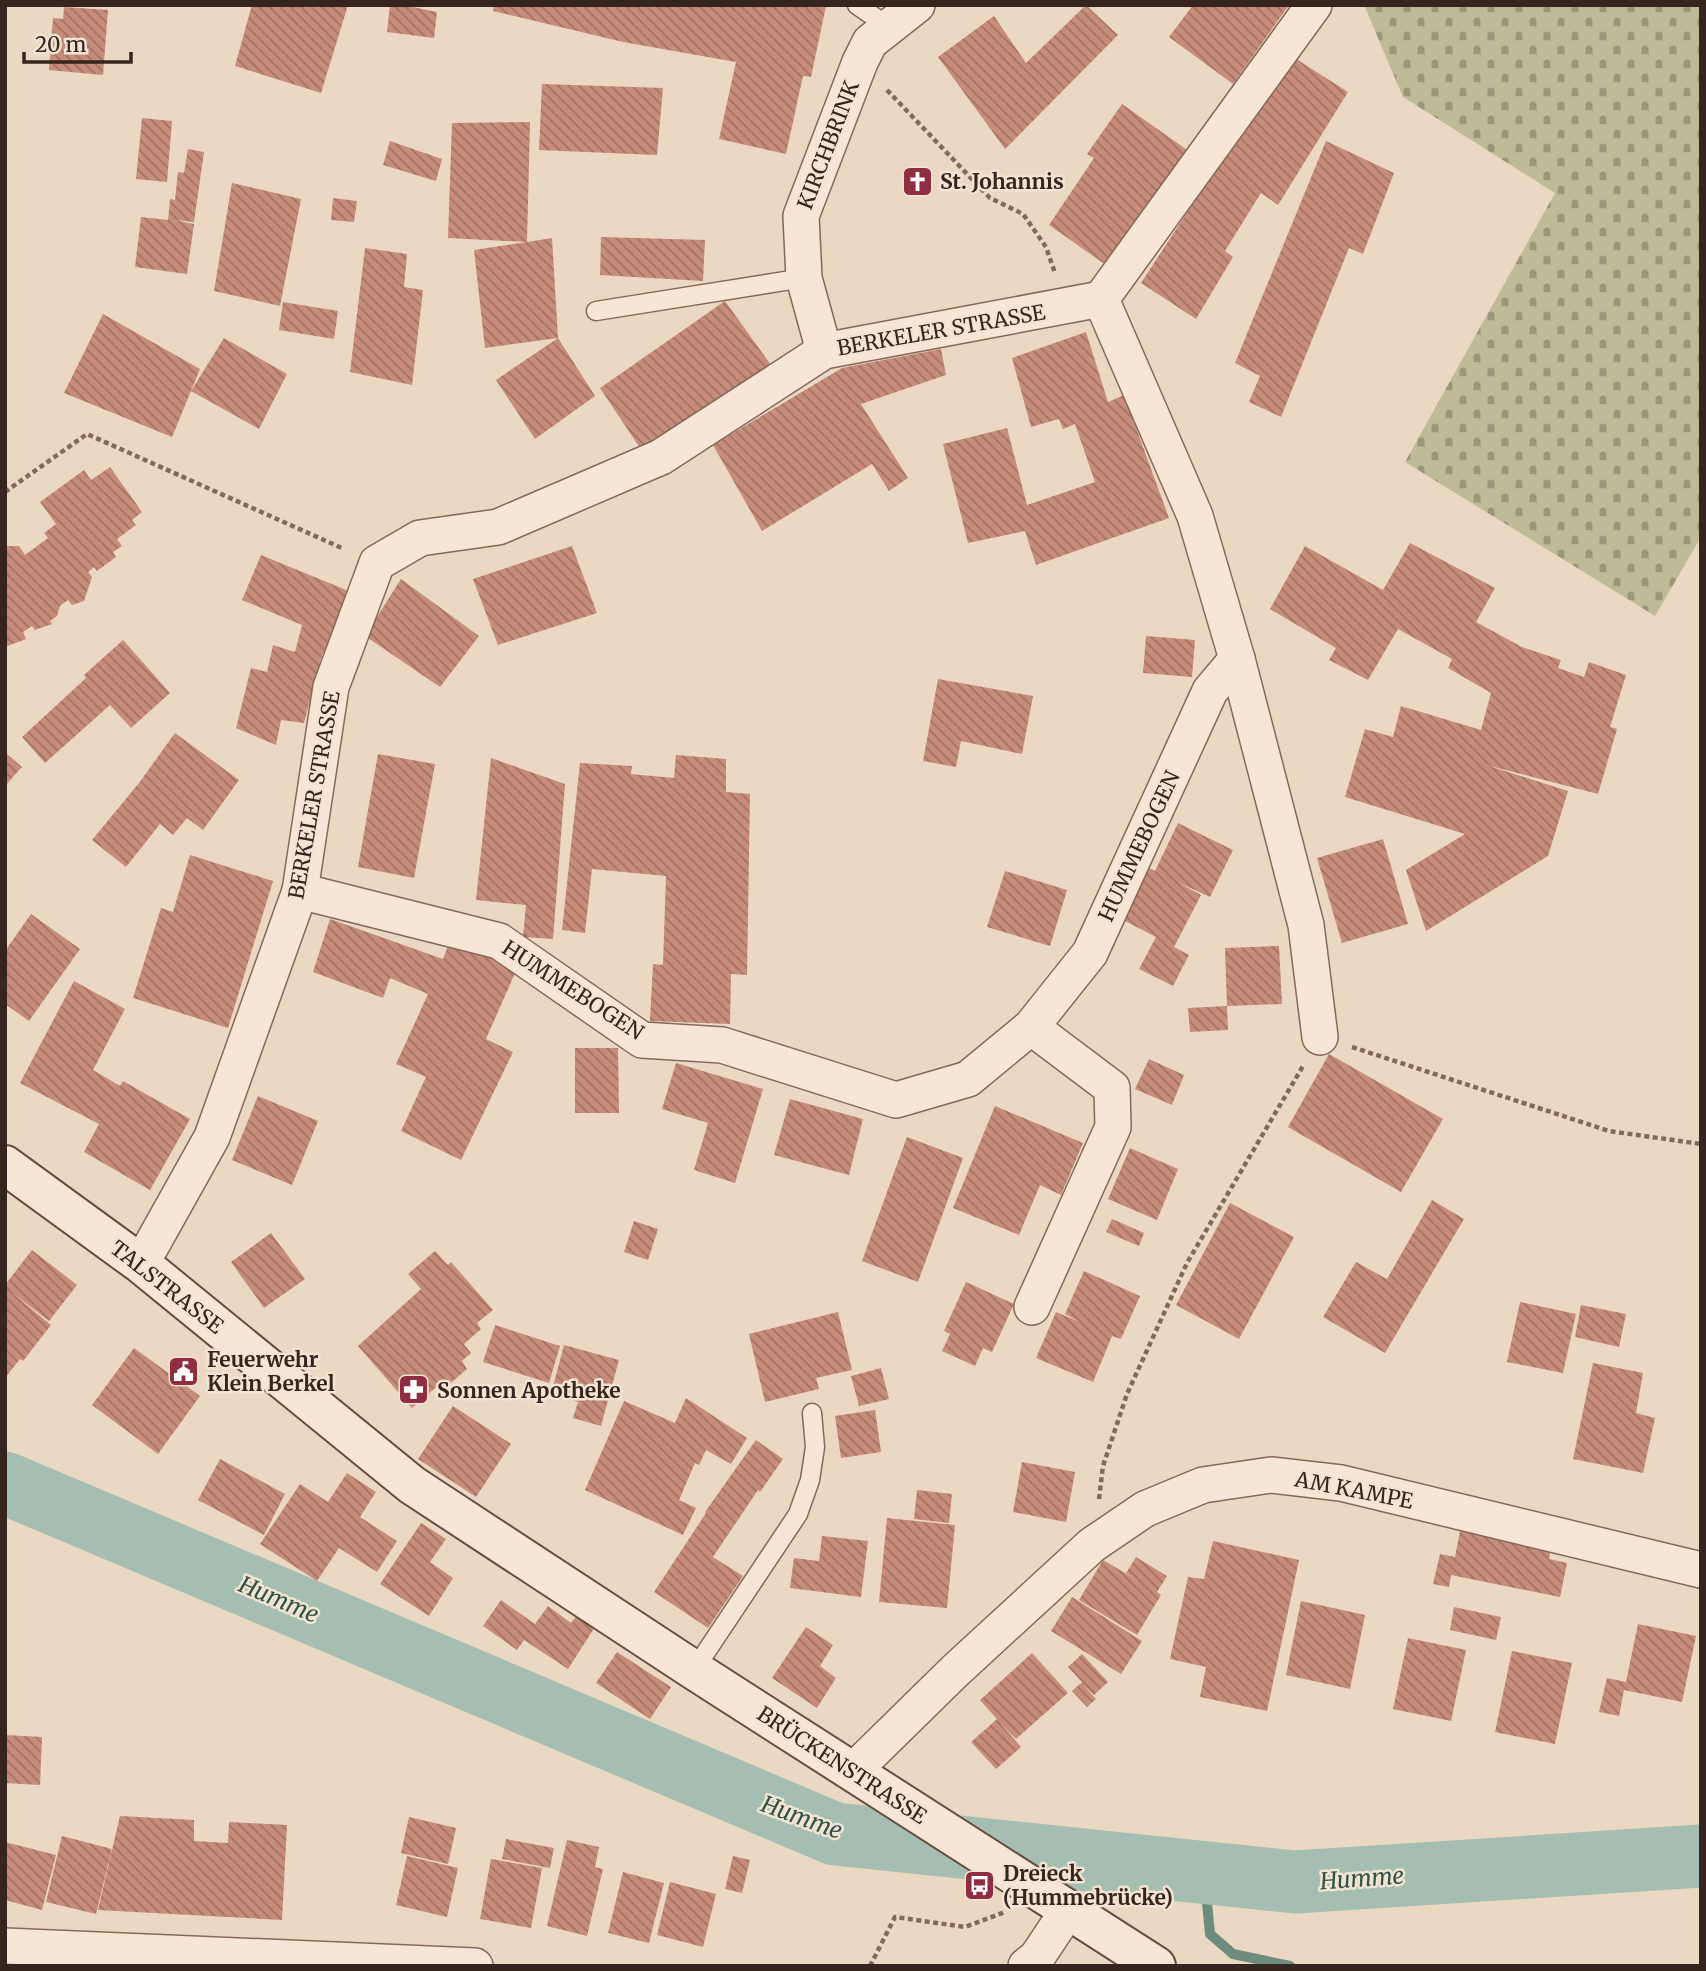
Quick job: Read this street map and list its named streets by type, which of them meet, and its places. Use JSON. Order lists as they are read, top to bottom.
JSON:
{
  "streets": {
    "street": [
      "KIRCHBRINK",
      "BERKELER STRASSE",
      "HUMMEBOGEN",
      "TALSTRASSE",
      "AM KAMPE",
      "BRÜCKENSTRASSE"
    ]
  },
  "crossings": [
    ["KIRCHBRINK", "BERKELER STRASSE"],
    ["BERKELER STRASSE", "HUMMEBOGEN"],
    ["BERKELER STRASSE", "TALSTRASSE"],
    ["TALSTRASSE", "BRÜCKENSTRASSE"],
    ["AM KAMPE", "BRÜCKENSTRASSE"]
  ],
  "water": ["Humme"],
  "places": {
    "church": ["St. Johannis"],
    "public building": ["Feuerwehr Klein Berkel"],
    "pharmacy": ["Sonnen Apotheke"],
    "bus stop": ["Dreieck (Hummebrücke)"]
  },
  "scale_bar": "20 m"
}
